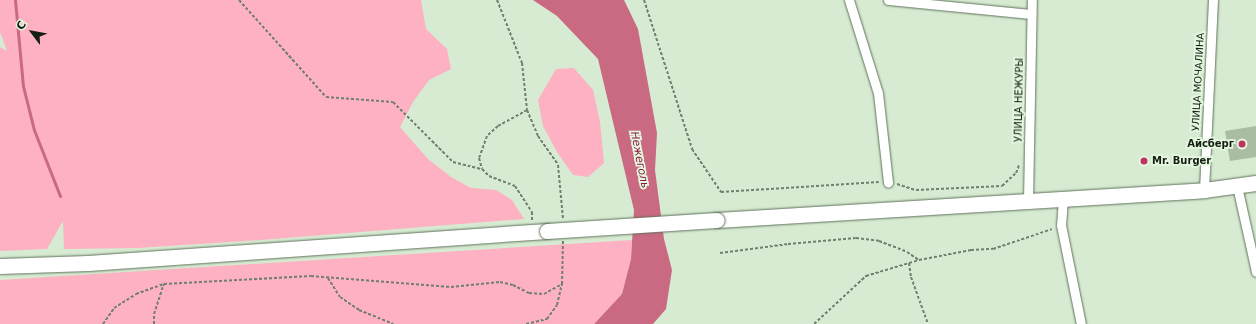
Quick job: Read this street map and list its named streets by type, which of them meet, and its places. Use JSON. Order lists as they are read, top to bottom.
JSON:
{
  "streets": {
    "street": ["УЛИЦА МОЧАЛИНА", "УЛИЦА НЕЖУРЫ"]
  },
  "water": ["Нежеголь"],
  "places": ["Айсберг", "Mr. Burger"],
  "north": "top left"
}
